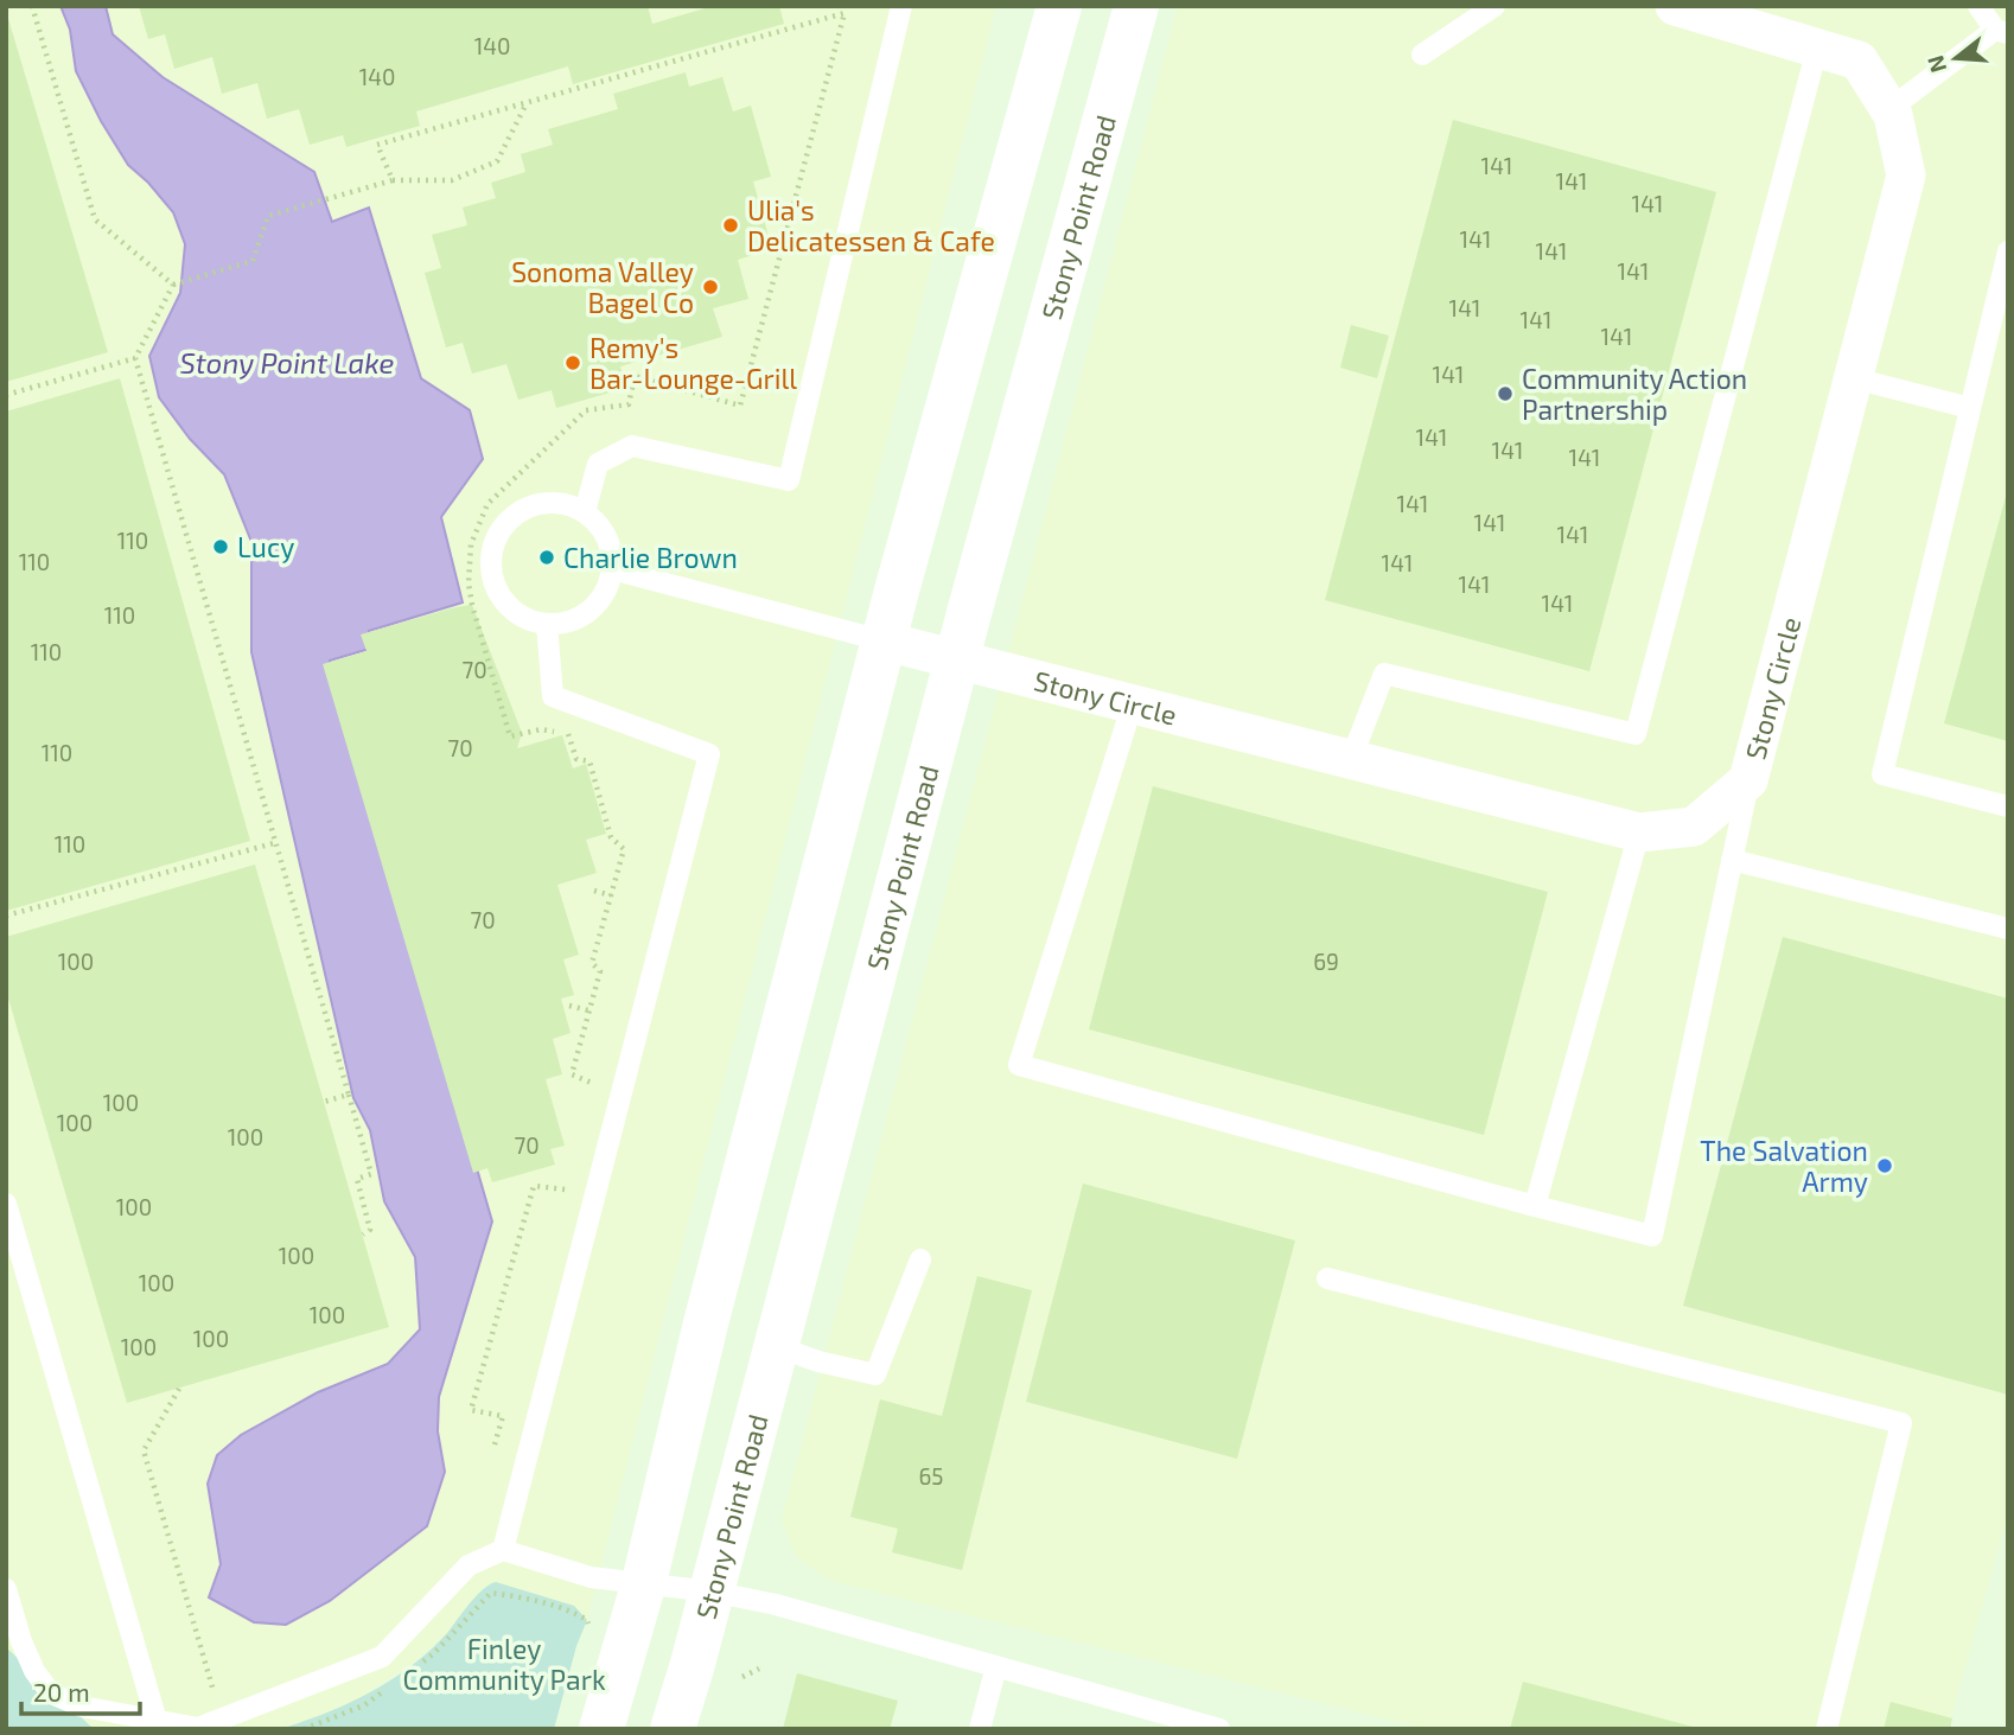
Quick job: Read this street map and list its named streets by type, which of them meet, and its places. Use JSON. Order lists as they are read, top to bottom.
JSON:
{
  "streets": {
    "main road": ["Stony Point Road"],
    "street": ["Stony Circle"]
  },
  "crossings": [
    ["Stony Point Road", "Stony Circle"]
  ],
  "water": ["Stony Point Lake"],
  "parks": ["Finley Community Park"],
  "places": [
    "Ulia's Delicatessen & Cafe",
    "Sonoma Valley Bagel Co",
    "Remy's Bar-Lounge-Grill",
    "Community Action Partnership",
    "Lucy",
    "Charlie Brown",
    "The Salvation Army"
  ],
  "house_numbers": [
    "140",
    "140",
    "141",
    "141",
    "141",
    "141",
    "141",
    "141",
    "141",
    "141",
    "141",
    "141",
    "141",
    "141",
    "141",
    "141",
    "141",
    "141",
    "110",
    "110",
    "141",
    "141",
    "141",
    "110",
    "110",
    "70",
    "70",
    "110",
    "110",
    "70",
    "100",
    "69",
    "100",
    "100",
    "100",
    "70",
    "100",
    "100",
    "100",
    "100",
    "100",
    "100",
    "65"
  ],
  "scale_bar": "20 m",
  "north": "left"
}
